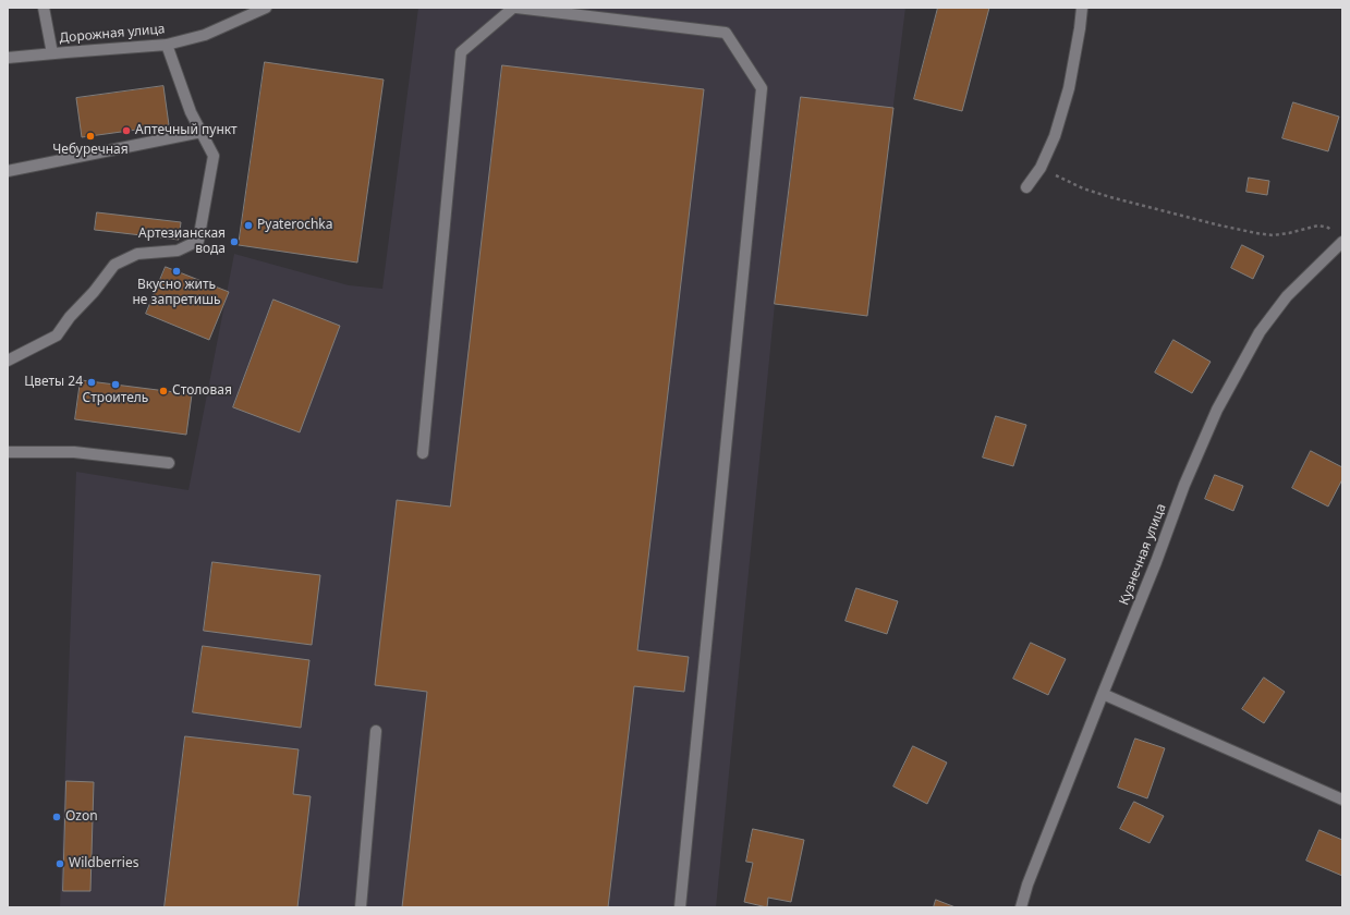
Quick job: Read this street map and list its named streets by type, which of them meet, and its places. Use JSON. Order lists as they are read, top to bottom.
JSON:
{
  "streets": {
    "street": ["Дорожная улица", "Кузнечная улица"]
  },
  "places": [
    "Аптечный пункт",
    "Чебуречная",
    "Pyaterochka",
    "Артезианская вода",
    "Вкусно жить не запретишь",
    "Цветы 24",
    "Строитель",
    "Столовая",
    "Ozon",
    "Wildberries"
  ]
}
